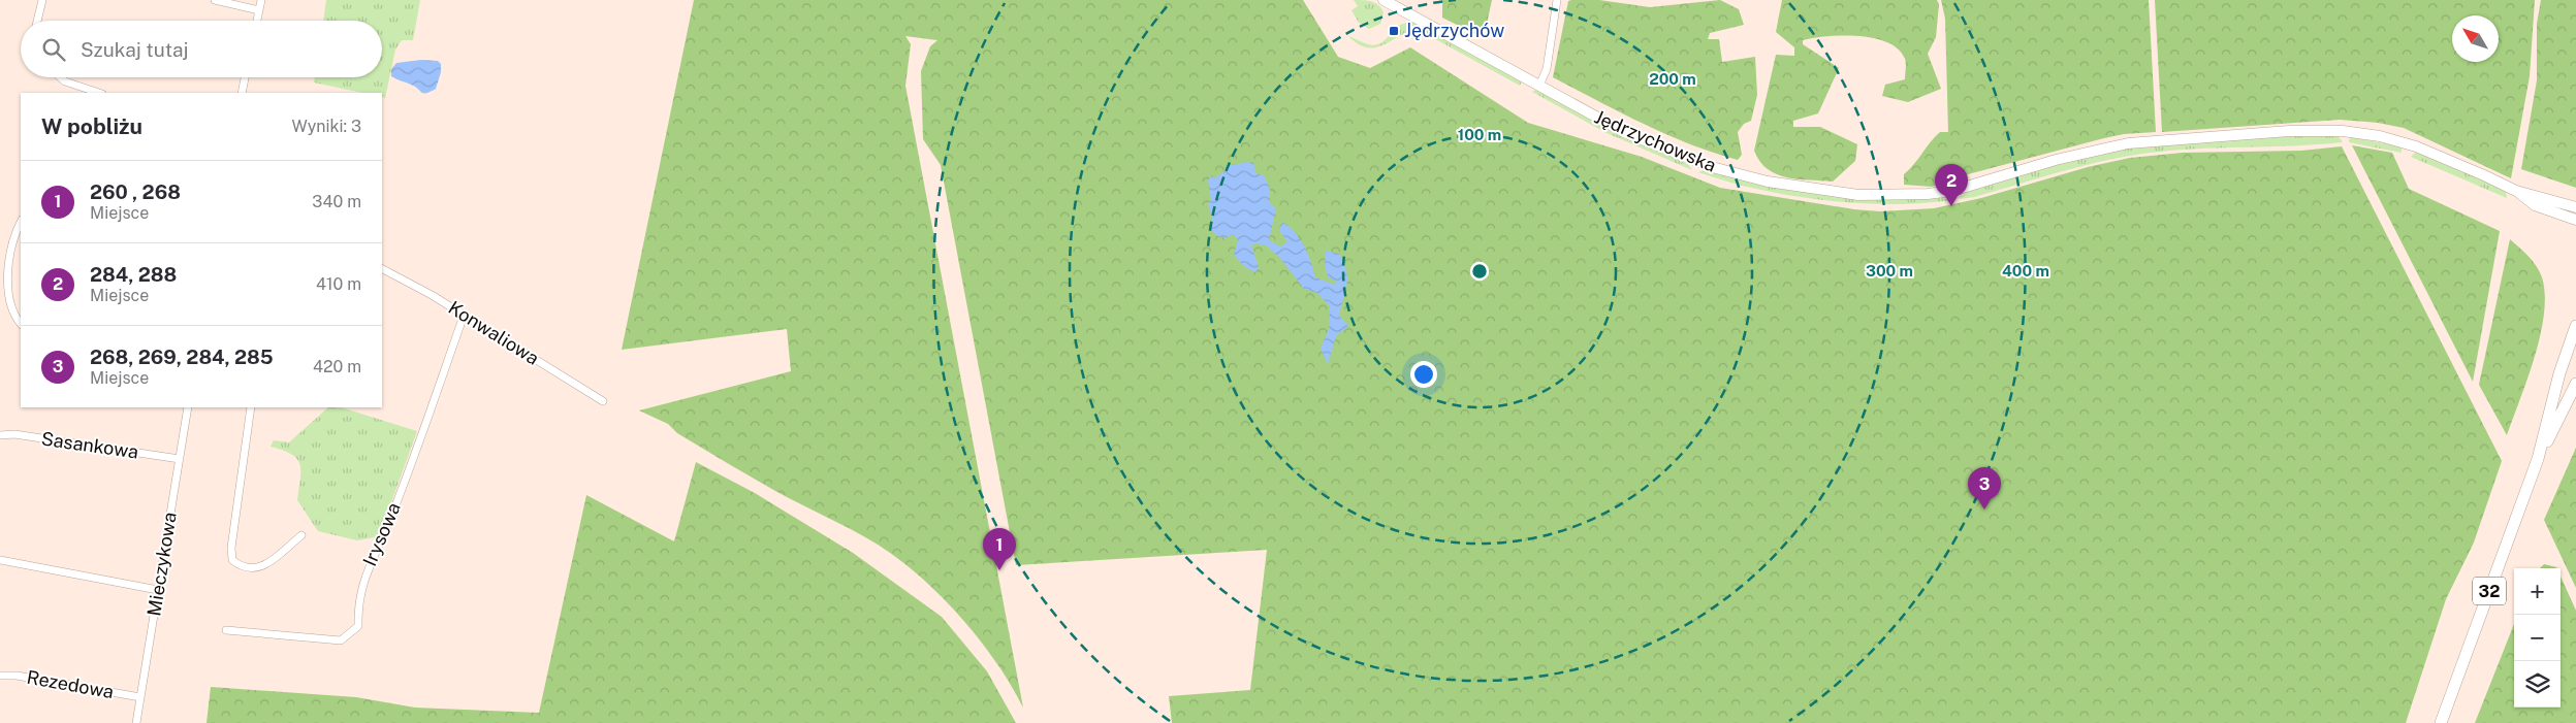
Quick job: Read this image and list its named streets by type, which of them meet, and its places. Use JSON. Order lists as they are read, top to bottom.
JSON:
{
  "streets": {
    "main road": ["Jędrzychowska", "32"],
    "street": [
      "Konwaliowa",
      "Sasankowa",
      "Irysowa",
      "Mieczykowa",
      "Rezedowa"
    ]
  },
  "crossings": [
    ["Konwaliowa", "Irysowa"],
    ["Sasankowa", "Mieczykowa"],
    ["Mieczykowa", "Rezedowa"]
  ],
  "places": {
    "transit": ["Jędrzychów"]
  },
  "north": "top left",
  "page": {
    "search": "Szukaj tutaj",
    "heading": ["W pobliżu", "Wyniki: 3"],
    "list": [
      {
        "mark": "1",
        "name": "260 , 268",
        "note": "Miejsce",
        "value": "340 m"
      },
      {
        "mark": "2",
        "name": "284, 288",
        "note": "Miejsce",
        "value": "410 m"
      },
      {
        "mark": "3",
        "name": "268, 269, 284, 285",
        "note": "Miejsce",
        "value": "420 m"
      }
    ],
    "pins": ["2", "3", "1"],
    "map_buttons": ["+", "−"]
  },
  "rings": [
    "200 m",
    "100 m",
    "300 m",
    "400 m"
  ]
}
